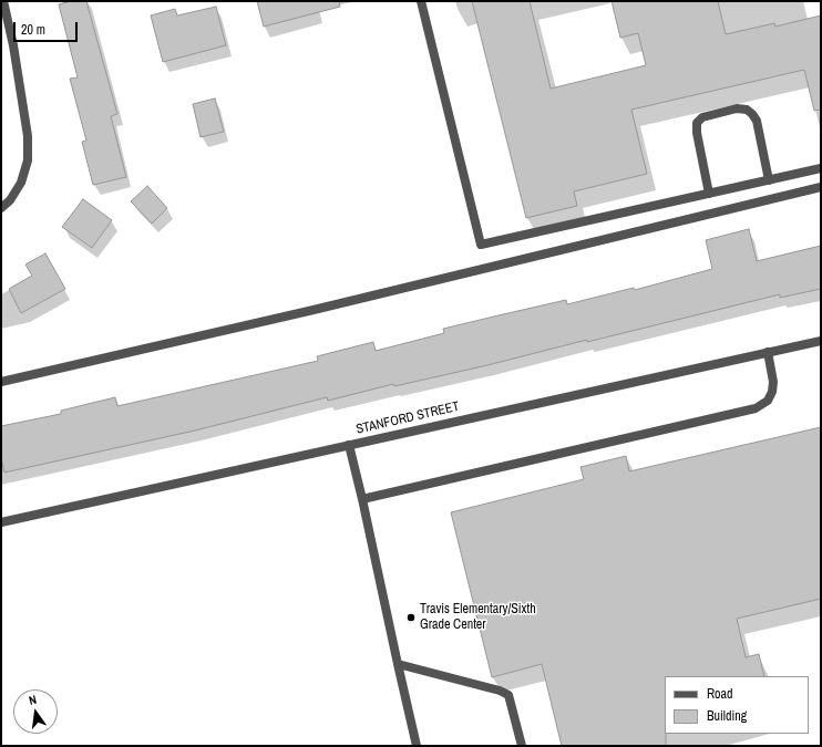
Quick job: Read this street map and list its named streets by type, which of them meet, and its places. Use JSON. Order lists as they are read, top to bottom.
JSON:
{
  "streets": {
    "street": ["STANFORD STREET"]
  },
  "places": ["Travis Elementary/Sixth Grade Center"],
  "legend": ["Road", "Building"],
  "scale_bar": "20 m",
  "north": "top"
}
